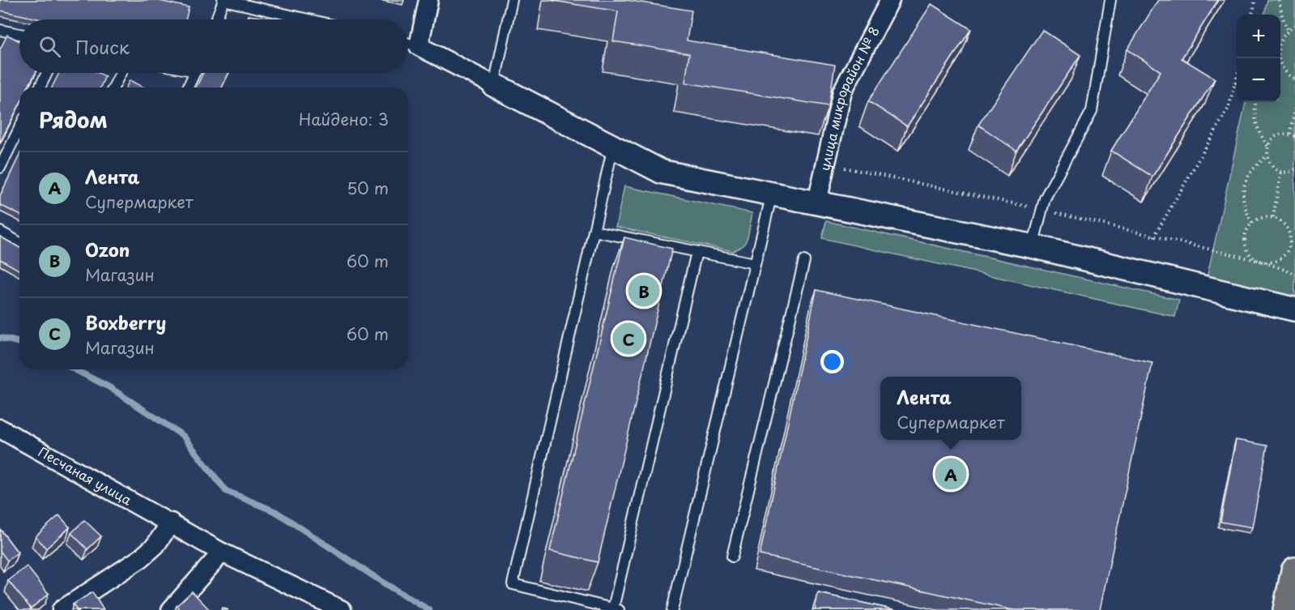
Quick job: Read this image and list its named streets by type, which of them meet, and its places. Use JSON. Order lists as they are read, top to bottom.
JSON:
{
  "streets": {
    "street": ["улица микрорайон № 8", "Песчаная улица"]
  },
  "page": {
    "map_buttons": ["+", "−"],
    "search": "Поиск",
    "heading": ["Рядом", "Найдено: 3"],
    "list": [
      {
        "mark": "A",
        "name": "Лента",
        "note": "Супермаркет",
        "value": "50 m"
      },
      {
        "mark": "B",
        "name": "Ozon",
        "note": "Магазин",
        "value": "60 m"
      },
      {
        "mark": "C",
        "name": "Boxberry",
        "note": "Магазин",
        "value": "60 m"
      }
    ],
    "pins": ["B", "C", "A"],
    "popup": ["Лента", "Супермаркет"]
  }
}
